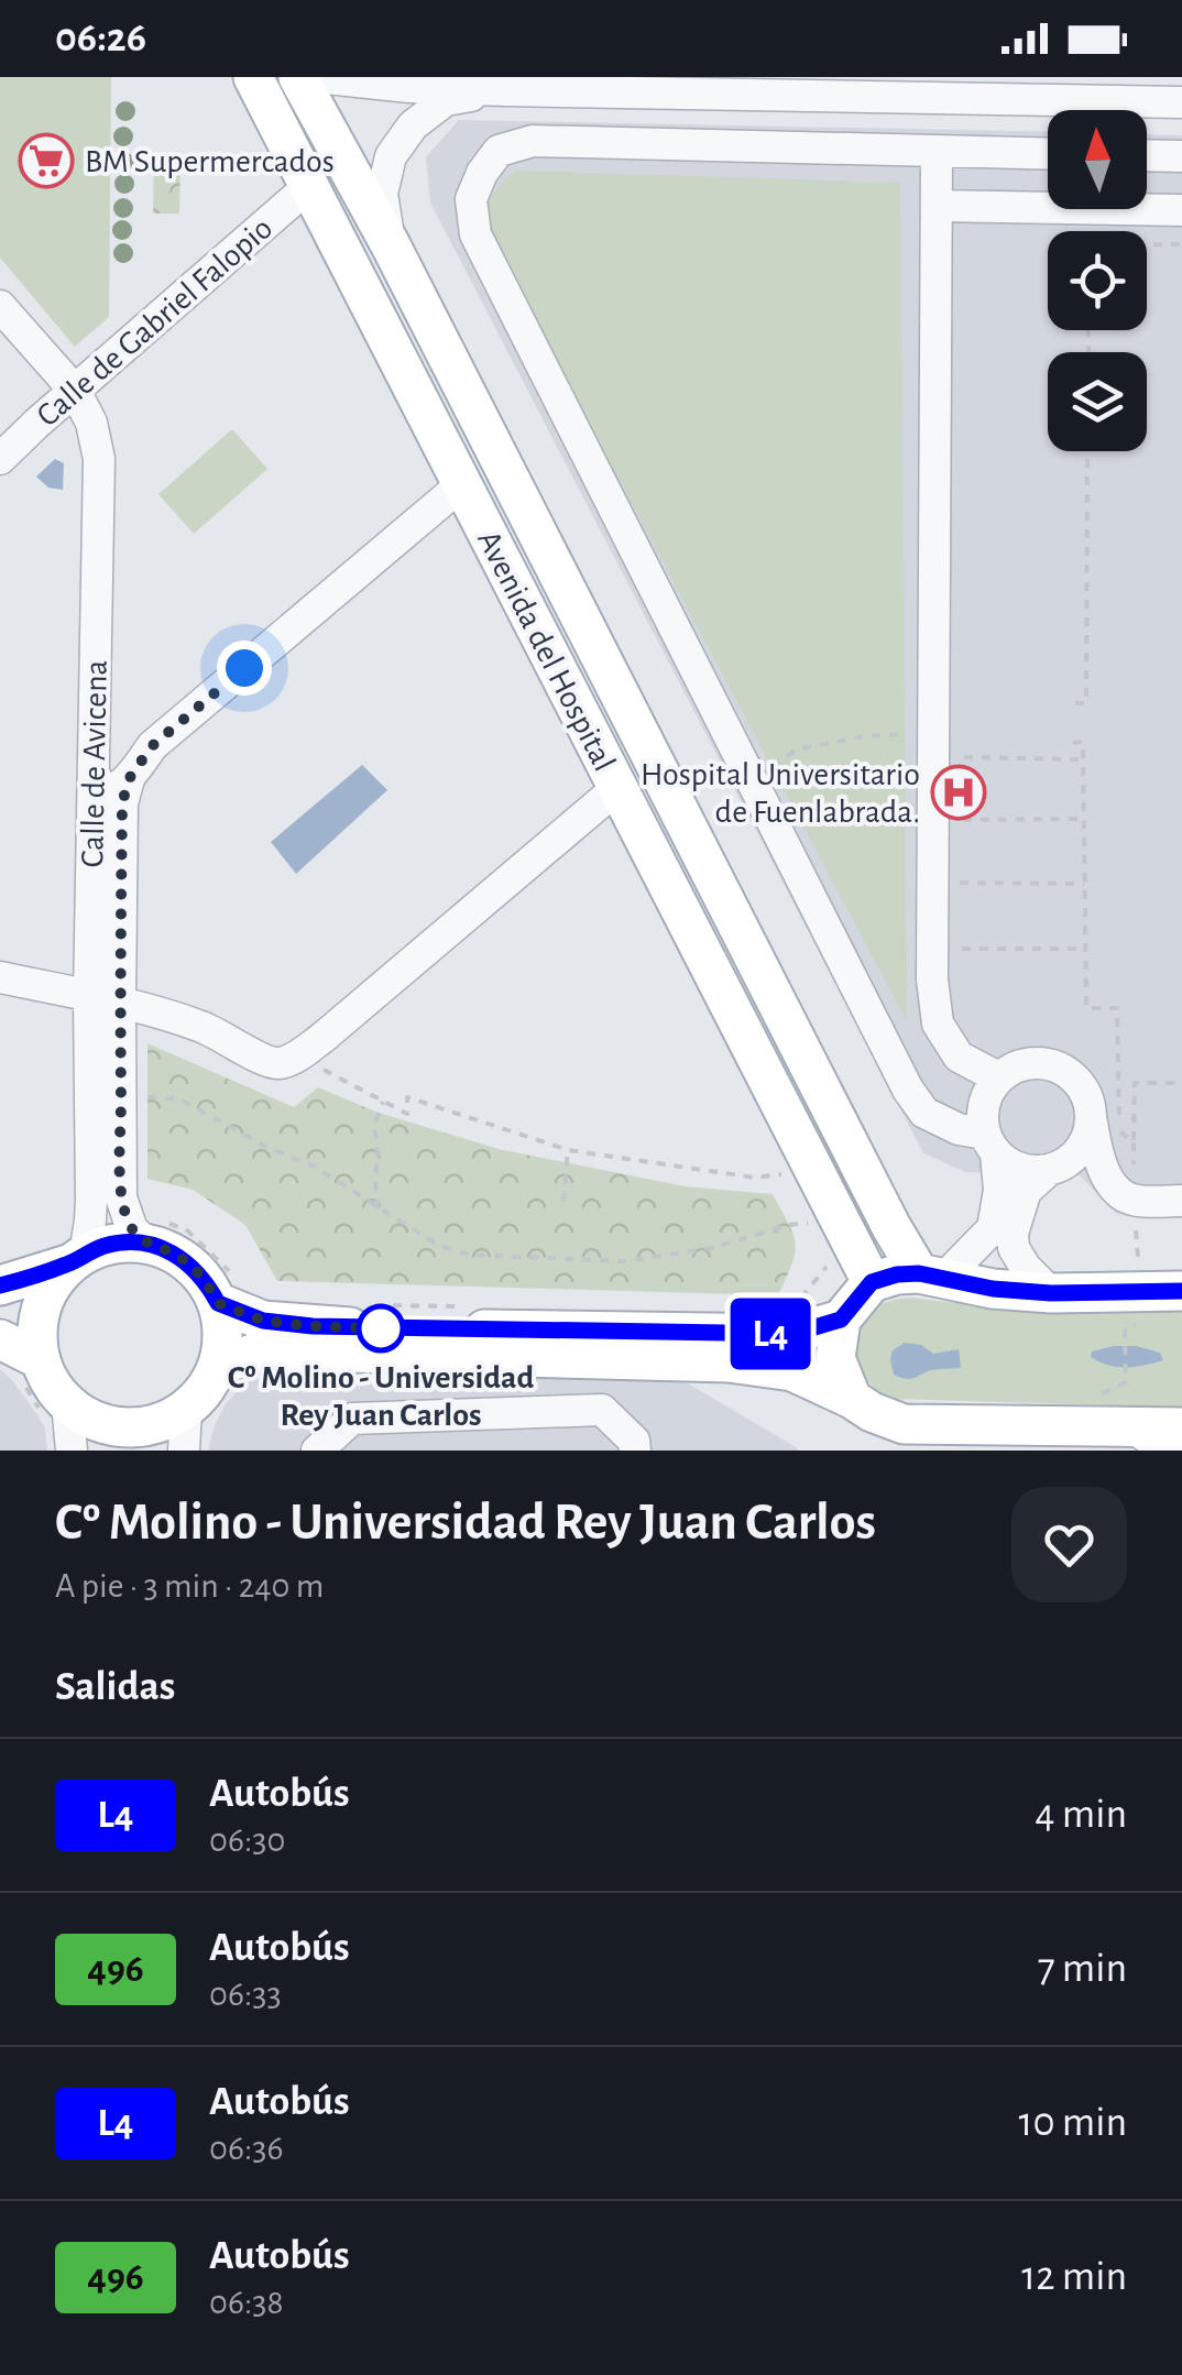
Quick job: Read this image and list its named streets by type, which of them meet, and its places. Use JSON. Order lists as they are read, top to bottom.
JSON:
{
  "streets": {
    "main road": ["Avenida del Hospital"],
    "street": ["Calle de Gabriel Falopio", "Calle de Avicena"]
  },
  "crossings": [
    ["Calle de Gabriel Falopio", "Avenida del Hospital"],
    ["Calle de Gabriel Falopio", "Calle de Avicena"]
  ],
  "places": {
    "supermarket": ["BM Supermercados"],
    "hospital": ["Hospital Universitario de Fuenlabrada."],
    "other": ["Cº Molino - Universidad Rey Juan Carlos"]
  },
  "lines": ["bus line L4"],
  "north": "top",
  "page": {
    "status": "06:26",
    "on_map": "L4",
    "heading": [
      ["Cº Molino - Universidad Rey Juan Carlos", "A pie · 3 min · 240 m"],
      "Salidas"
    ],
    "list": [
      {
        "mark": "L4",
        "name": "Autobús",
        "note": "06:30",
        "value": "4 min"
      },
      {
        "mark": "496",
        "name": "Autobús",
        "note": "06:33",
        "value": "7 min"
      },
      {
        "mark": "L4",
        "name": "Autobús",
        "note": "06:36",
        "value": "10 min"
      },
      {
        "mark": "496",
        "name": "Autobús",
        "note": "06:38",
        "value": "12 min"
      }
    ]
  }
}
